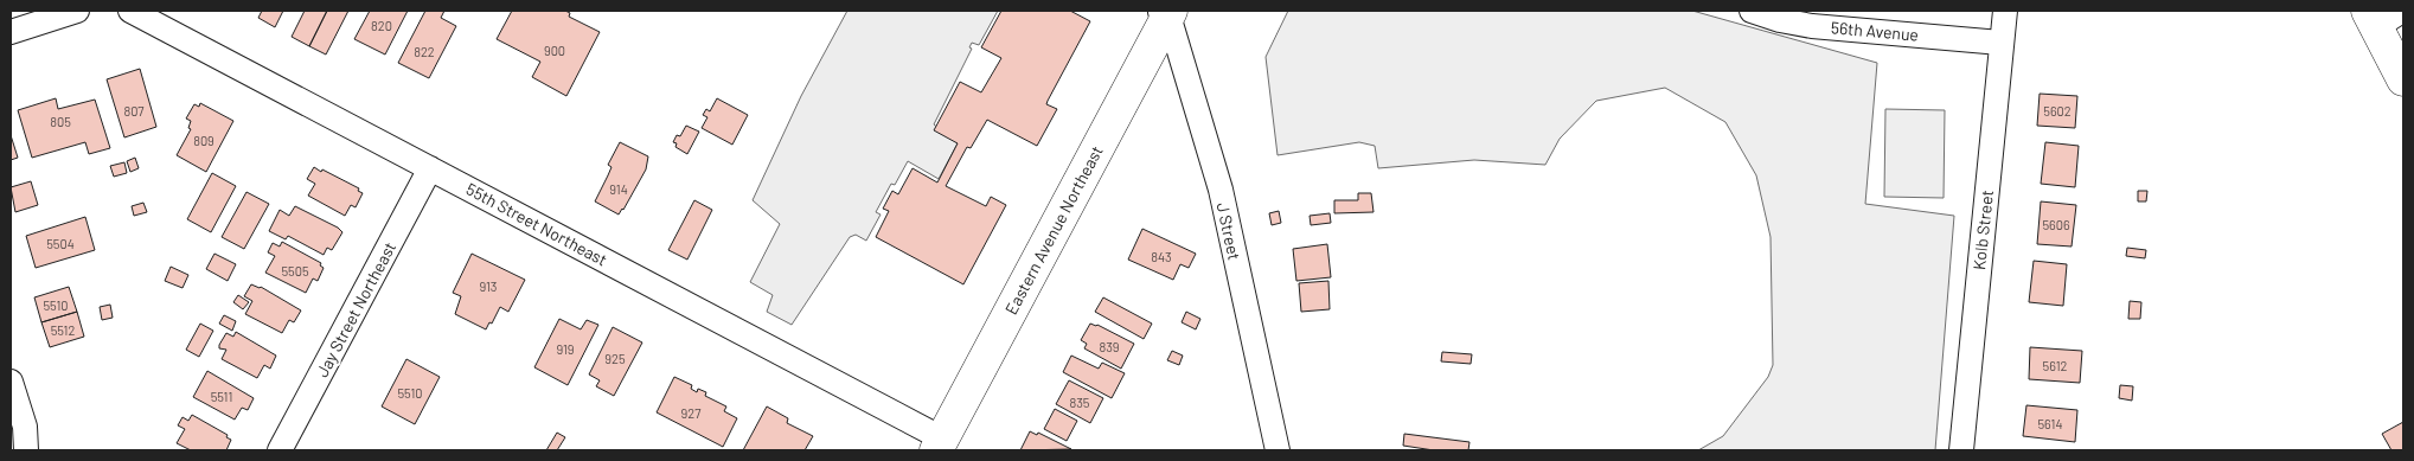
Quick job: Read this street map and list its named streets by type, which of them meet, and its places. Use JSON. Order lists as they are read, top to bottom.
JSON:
{
  "streets": {
    "main road": ["Eastern Avenue Northeast"],
    "street": [
      "56th Avenue",
      "55th Street Northeast",
      "Kolb Street",
      "J Street",
      "Jay Street Northeast"
    ]
  },
  "crossings": [
    ["56th Avenue", "Kolb Street"],
    ["55th Street Northeast", "Eastern Avenue Northeast"],
    ["55th Street Northeast", "Jay Street Northeast"],
    ["Eastern Avenue Northeast", "J Street"]
  ],
  "house_numbers": [
    "820",
    "900",
    "822",
    "807",
    "5602",
    "805",
    "809",
    "914",
    "5606",
    "5504",
    "843",
    "5505",
    "913",
    "5510",
    "5512",
    "839",
    "919",
    "925",
    "5612",
    "5510",
    "5511",
    "835",
    "927",
    "5614"
  ]
}
